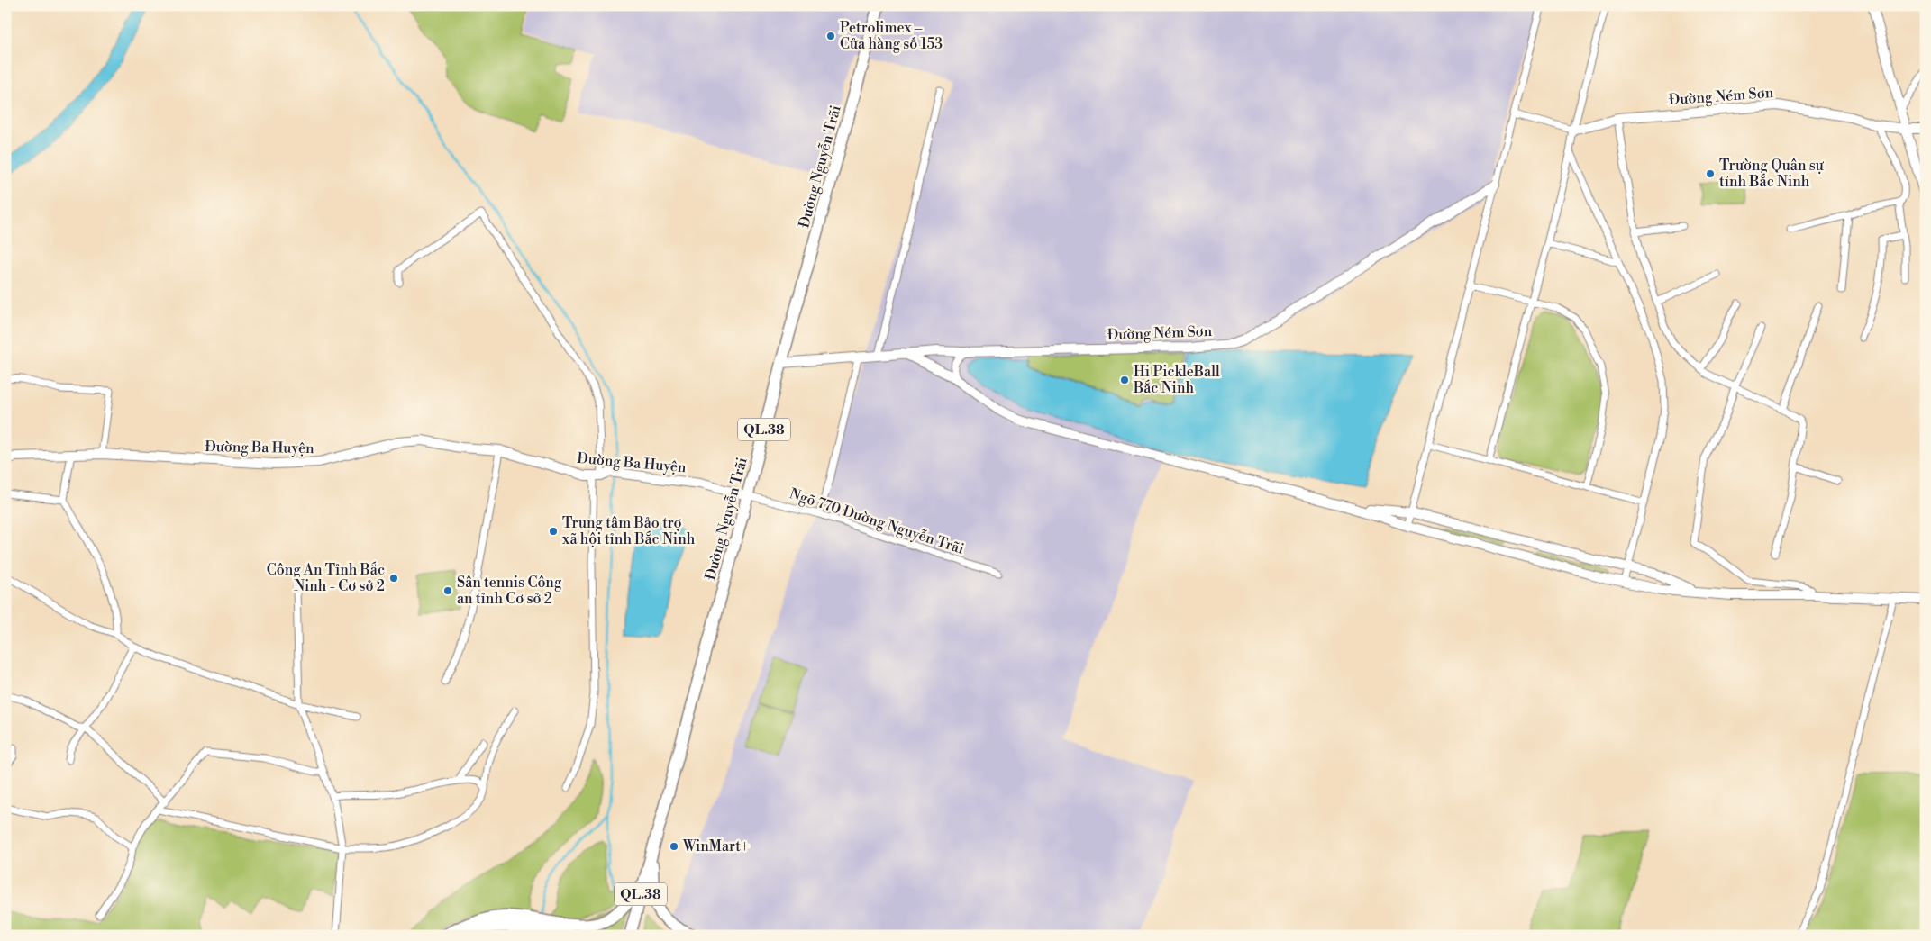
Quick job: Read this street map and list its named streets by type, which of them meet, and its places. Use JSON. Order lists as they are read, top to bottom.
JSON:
{
  "streets": {
    "highway": ["Đường Nguyễn Trãi", "QL.38"],
    "street": ["Đường Ném Sơn", "Đường Ba Huyện", "Ngõ 770 Đường Nguyễn Trãi"]
  },
  "crossings": [
    ["Đường Ném Sơn", "Đường Nguyễn Trãi"],
    ["Đường Nguyễn Trãi", "Đường Ba Huyện"],
    ["Đường Nguyễn Trãi", "Ngõ 770 Đường Nguyễn Trãi"],
    ["Đường Ba Huyện", "Ngõ 770 Đường Nguyễn Trãi"]
  ],
  "places": [
    "Petrolimex – Cửa hàng số 153",
    "Trường Quân sự tỉnh Bắc Ninh",
    "Hi PickleBall Bắc Ninh",
    "Trung tâm Bảo trợ xã hội tỉnh Bắc Ninh",
    "Công An Tỉnh Bắc Ninh - Cơ sở 2",
    "Sân tennis Công an tỉnh Cơ sở 2",
    "WinMart+"
  ]
}
